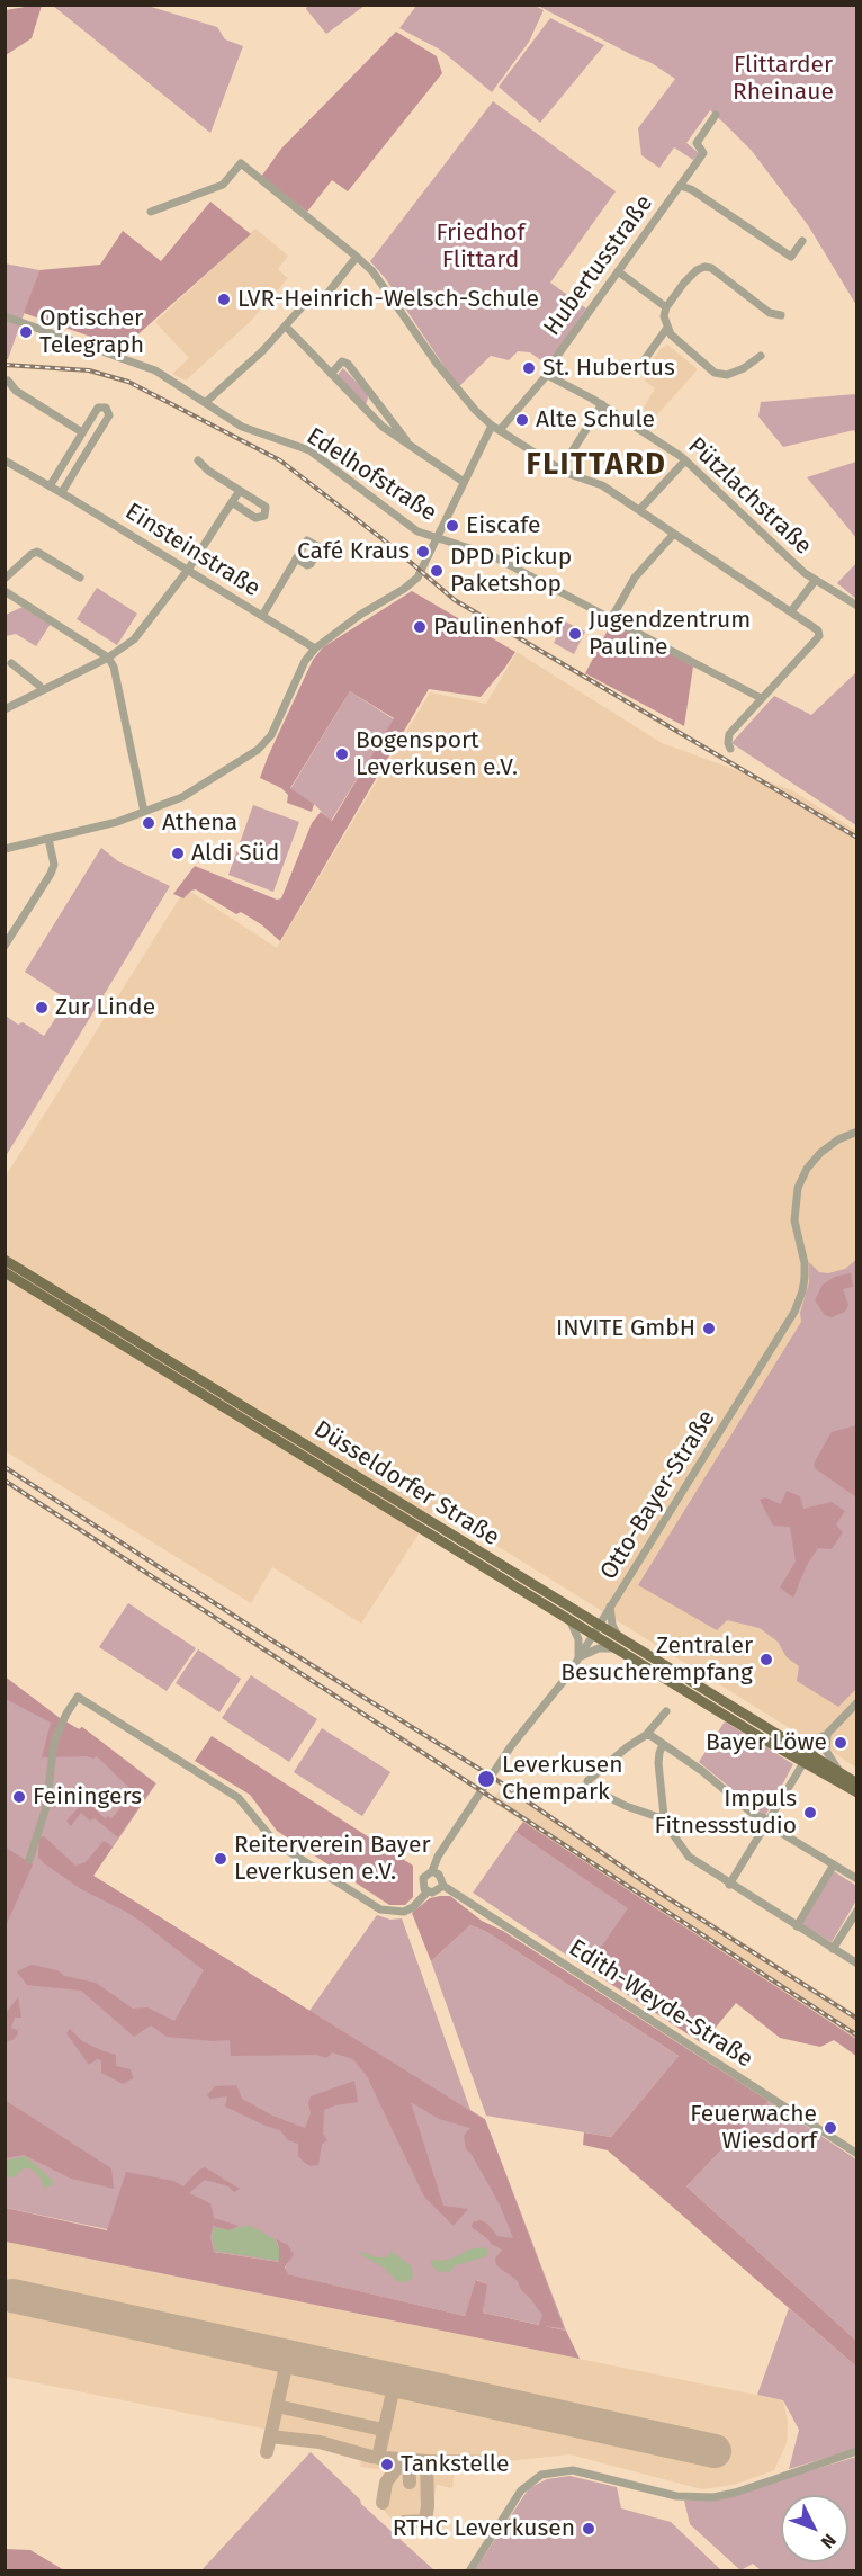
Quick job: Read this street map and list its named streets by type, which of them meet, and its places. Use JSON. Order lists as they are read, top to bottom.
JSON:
{
  "streets": {
    "main road": ["Düsseldorfer Straße"],
    "street": [
      "Hubertusstraße",
      "Edelhofstraße",
      "Pützlachstraße",
      "Einsteinstraße",
      "Otto-Bayer-Straße",
      "Edith-Weyde-Straße"
    ]
  },
  "crossings": [
    ["Hubertusstraße", "Pützlachstraße"],
    ["Düsseldorfer Straße", "Otto-Bayer-Straße"],
    ["Otto-Bayer-Straße", "Edith-Weyde-Straße"]
  ],
  "districts": ["FLITTARD"],
  "parks": ["Flittarder Rheinaue", "Friedhof Flittard"],
  "places": [
    "LVR-Heinrich-Welsch-Schule",
    "Optischer Telegraph",
    "St. Hubertus",
    "Alte Schule",
    "Eiscafe",
    "Café Kraus",
    "DPD Pickup Paketshop",
    "Paulinenhof",
    "Jugendzentrum Pauline",
    "Bogensport Leverkusen e.V.",
    "Athena",
    "Aldi Süd",
    "Zur Linde",
    "INVITE GmbH",
    "Zentraler Besucherempfang",
    "Bayer Löwe",
    "Leverkusen Chempark",
    "Feiningers",
    "Impuls Fitnessstudio",
    "Reiterverein Bayer Leverkusen e.V.",
    "Feuerwache Wiesdorf",
    "Tankstelle",
    "RTHC Leverkusen"
  ],
  "north": "bottom right"
}
